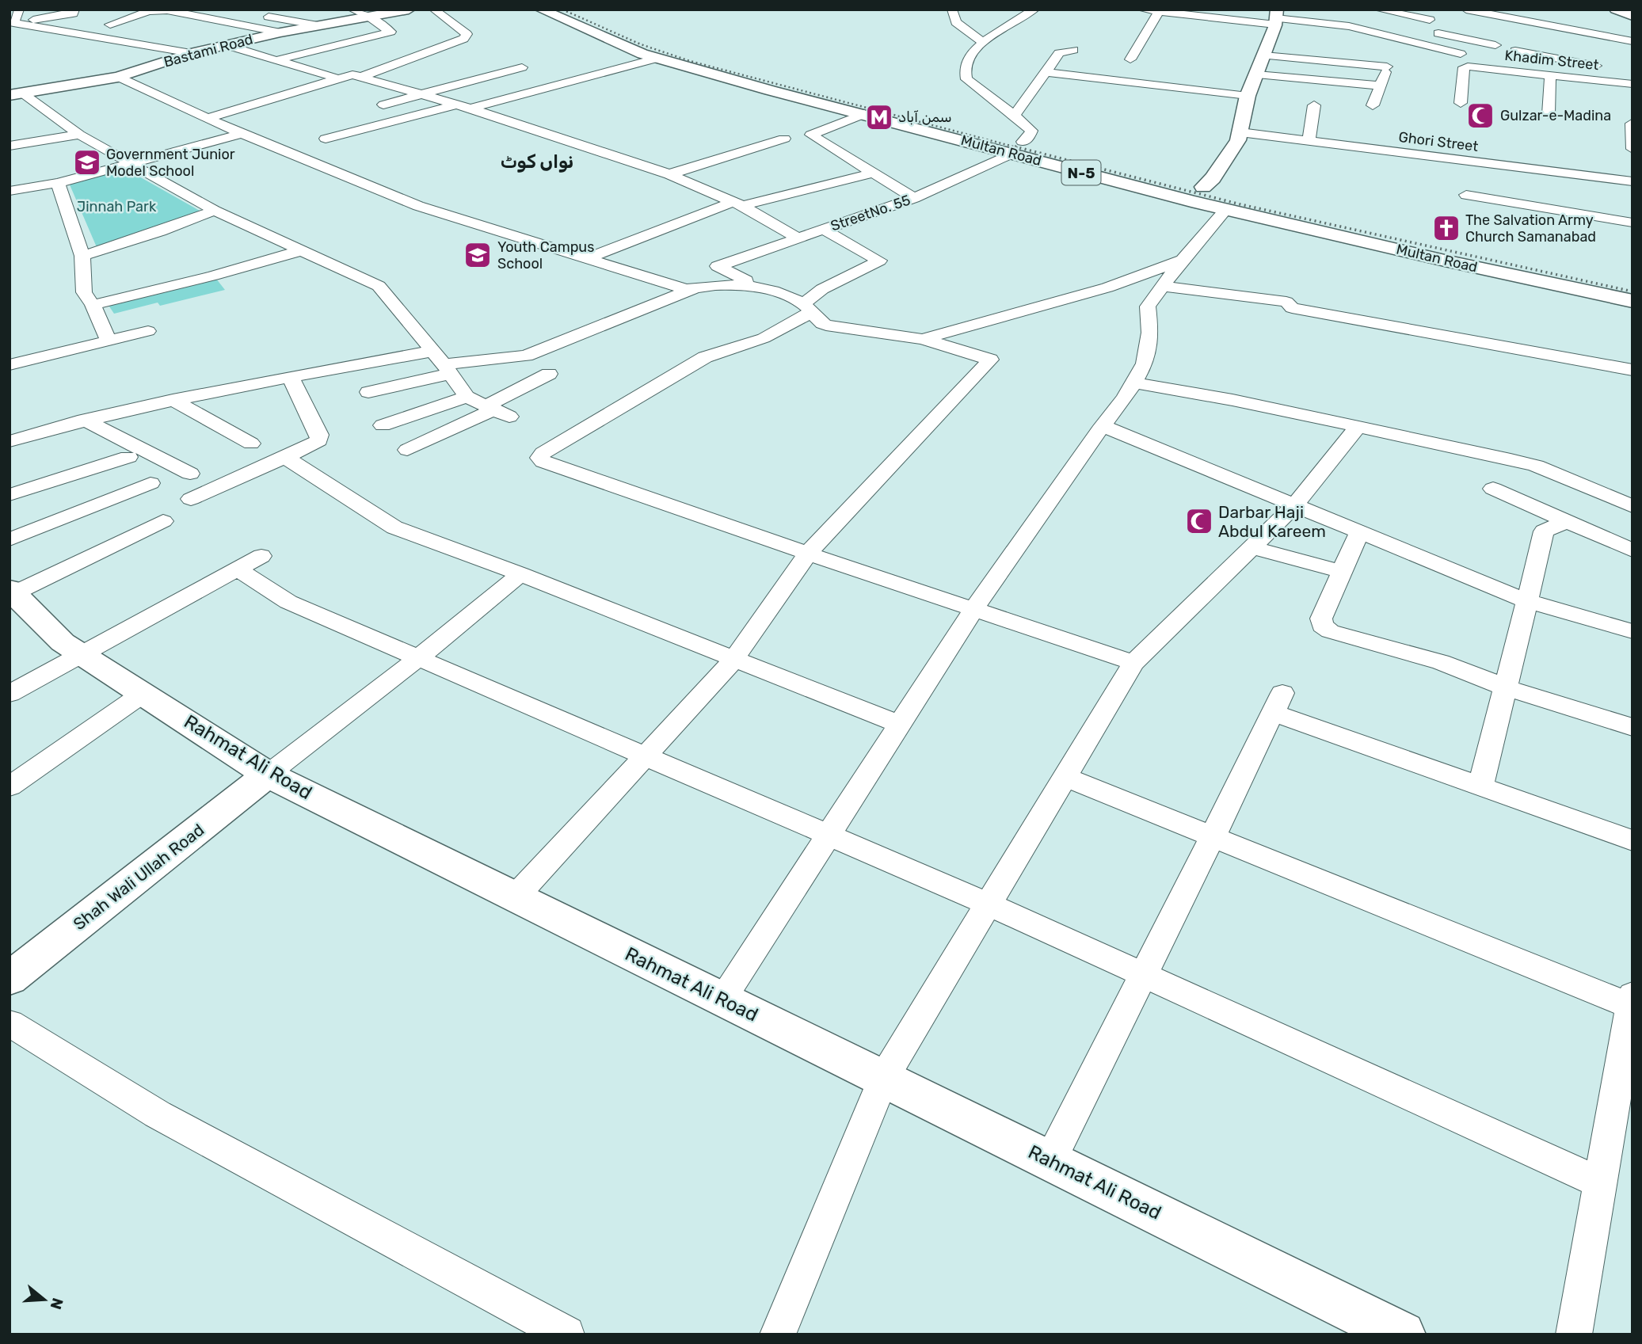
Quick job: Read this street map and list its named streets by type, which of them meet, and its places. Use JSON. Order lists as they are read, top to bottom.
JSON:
{
  "streets": {
    "main road": [
      "Bastami Road",
      "Multan Road",
      "N-5",
      "Rahmat Ali Road",
      "Shah Wali Ullah Road"
    ],
    "street": ["Khadim Street", "Ghori Street", "StreetNo. 55"]
  },
  "crossings": [
    ["Multan Road", "StreetNo. 55"],
    ["Rahmat Ali Road", "Shah Wali Ullah Road"]
  ],
  "districts": ["نواں کوٹ"],
  "parks": ["Jinnah Park"],
  "places": {
    "mosque": ["Gulzar-e-Madina", "Darbar Haji Abdul Kareem"],
    "metro station": ["سمن آباد"],
    "school or university": ["Government Junior Model School", "Youth Campus School"],
    "church": ["The Salvation Army Church Samanabad"]
  },
  "north": "right"
}
